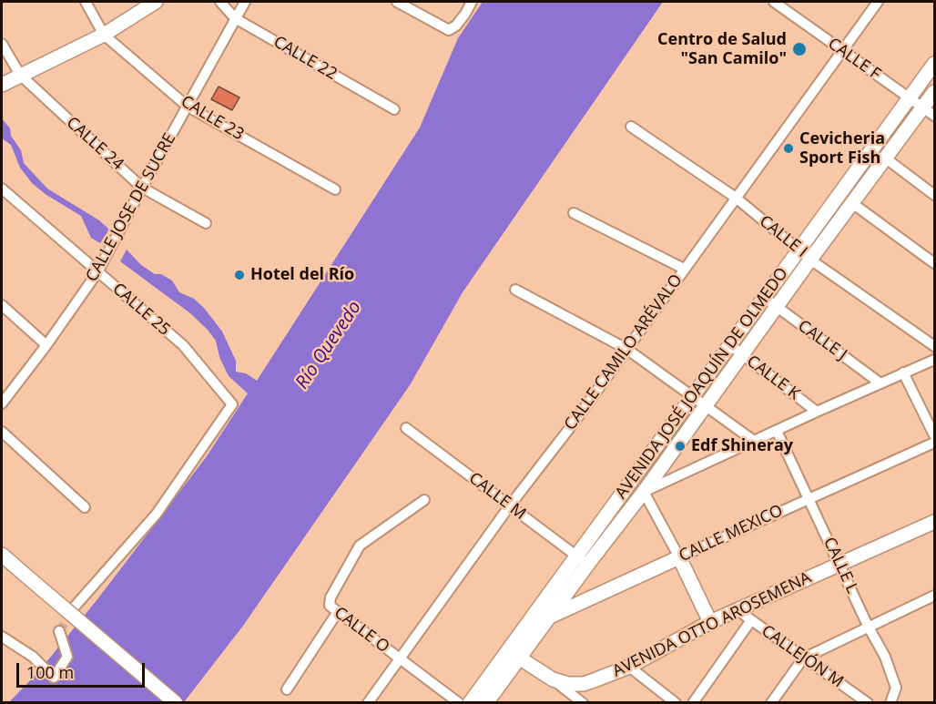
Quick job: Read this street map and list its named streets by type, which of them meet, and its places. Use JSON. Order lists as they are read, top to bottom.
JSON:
{
  "streets": {
    "main road": ["AVENIDA JOSÉ JOAQUÍN DE OLMEDO", "CALLE MEXICO", "AVENIDA OTTO AROSEMENA"],
    "street": [
      "CALLE 22",
      "CALLE F",
      "CALLE 23",
      "CALLE 24",
      "CALLE JOSE DE SUCRE",
      "CALLE I",
      "CALLE 25",
      "CALLE J",
      "CALLE CAMILO ARÉVALO",
      "CALLE K",
      "CALLE M",
      "CALLE L",
      "CALLE O",
      "CALLEJÓN M"
    ]
  },
  "crossings": [
    ["CALLE 22", "CALLE JOSE DE SUCRE"],
    ["CALLE F", "CALLE CAMILO ARÉVALO"],
    ["CALLE F", "AVENIDA JOSÉ JOAQUÍN DE OLMEDO"],
    ["CALLE 23", "CALLE JOSE DE SUCRE"],
    ["CALLE 24", "CALLE JOSE DE SUCRE"],
    ["CALLE JOSE DE SUCRE", "CALLE 25"],
    ["CALLE I", "CALLE CAMILO ARÉVALO"],
    ["CALLE I", "AVENIDA JOSÉ JOAQUÍN DE OLMEDO"],
    ["CALLE J", "AVENIDA JOSÉ JOAQUÍN DE OLMEDO"],
    ["CALLE CAMILO ARÉVALO", "CALLE M"],
    ["CALLE CAMILO ARÉVALO", "CALLE O"],
    ["CALLE K", "AVENIDA JOSÉ JOAQUÍN DE OLMEDO"],
    ["AVENIDA JOSÉ JOAQUÍN DE OLMEDO", "CALLE M"],
    ["AVENIDA JOSÉ JOAQUÍN DE OLMEDO", "CALLE MEXICO"],
    ["AVENIDA JOSÉ JOAQUÍN DE OLMEDO", "AVENIDA OTTO AROSEMENA"],
    ["CALLE MEXICO", "CALLE L"],
    ["CALLE L", "AVENIDA OTTO AROSEMENA"],
    ["AVENIDA OTTO AROSEMENA", "CALLEJÓN M"]
  ],
  "water": ["Río Quevedo"],
  "places": [
    "Centro de Salud \"San Camilo\"",
    "Cevicheria Sport Fish",
    "Hotel del Río",
    "Edf Shineray"
  ],
  "scale_bar": "100 m"
}
